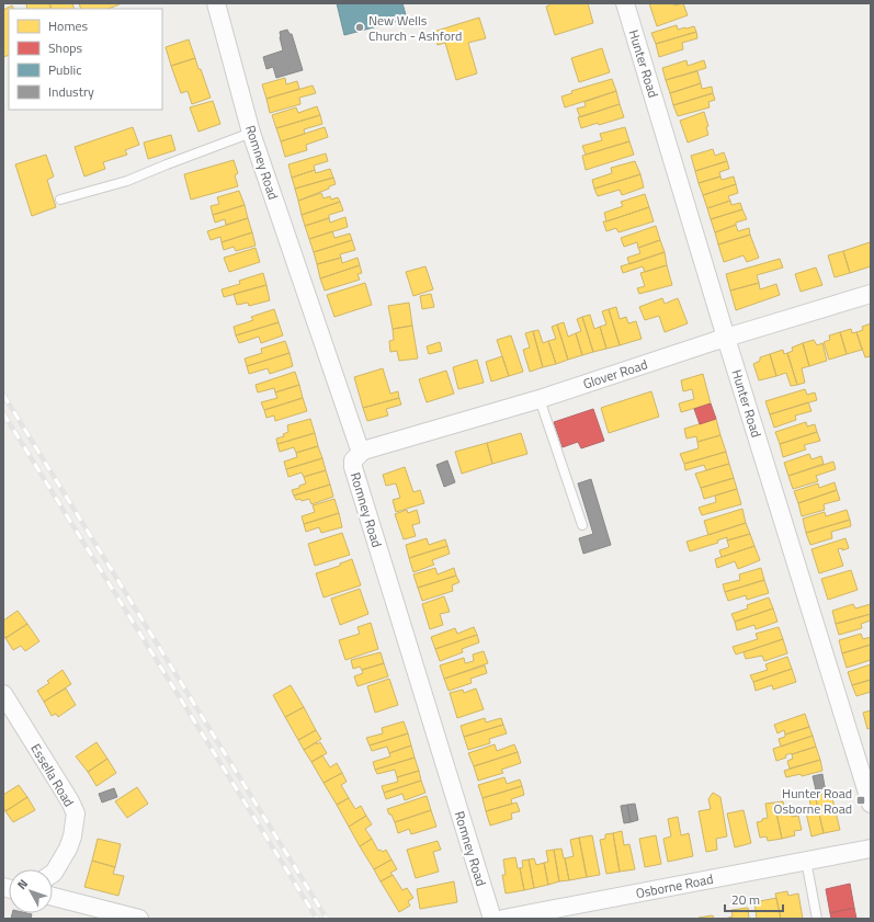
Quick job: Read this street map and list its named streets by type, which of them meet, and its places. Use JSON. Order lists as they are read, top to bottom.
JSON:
{
  "streets": {
    "street": [
      "Hunter Road",
      "Romney Road",
      "Glover Road",
      "Essella Road",
      "Osborne Road"
    ]
  },
  "crossings": [
    ["Hunter Road", "Glover Road"],
    ["Romney Road", "Glover Road"]
  ],
  "places": {
    "other": ["New Wells Church - Ashford"],
    "transit": ["Hunter Road Osborne Road"]
  },
  "legend": [
    "Homes",
    "Shops",
    "Public",
    "Industry"
  ],
  "scale_bar": "20 m",
  "north": "top left"
}
